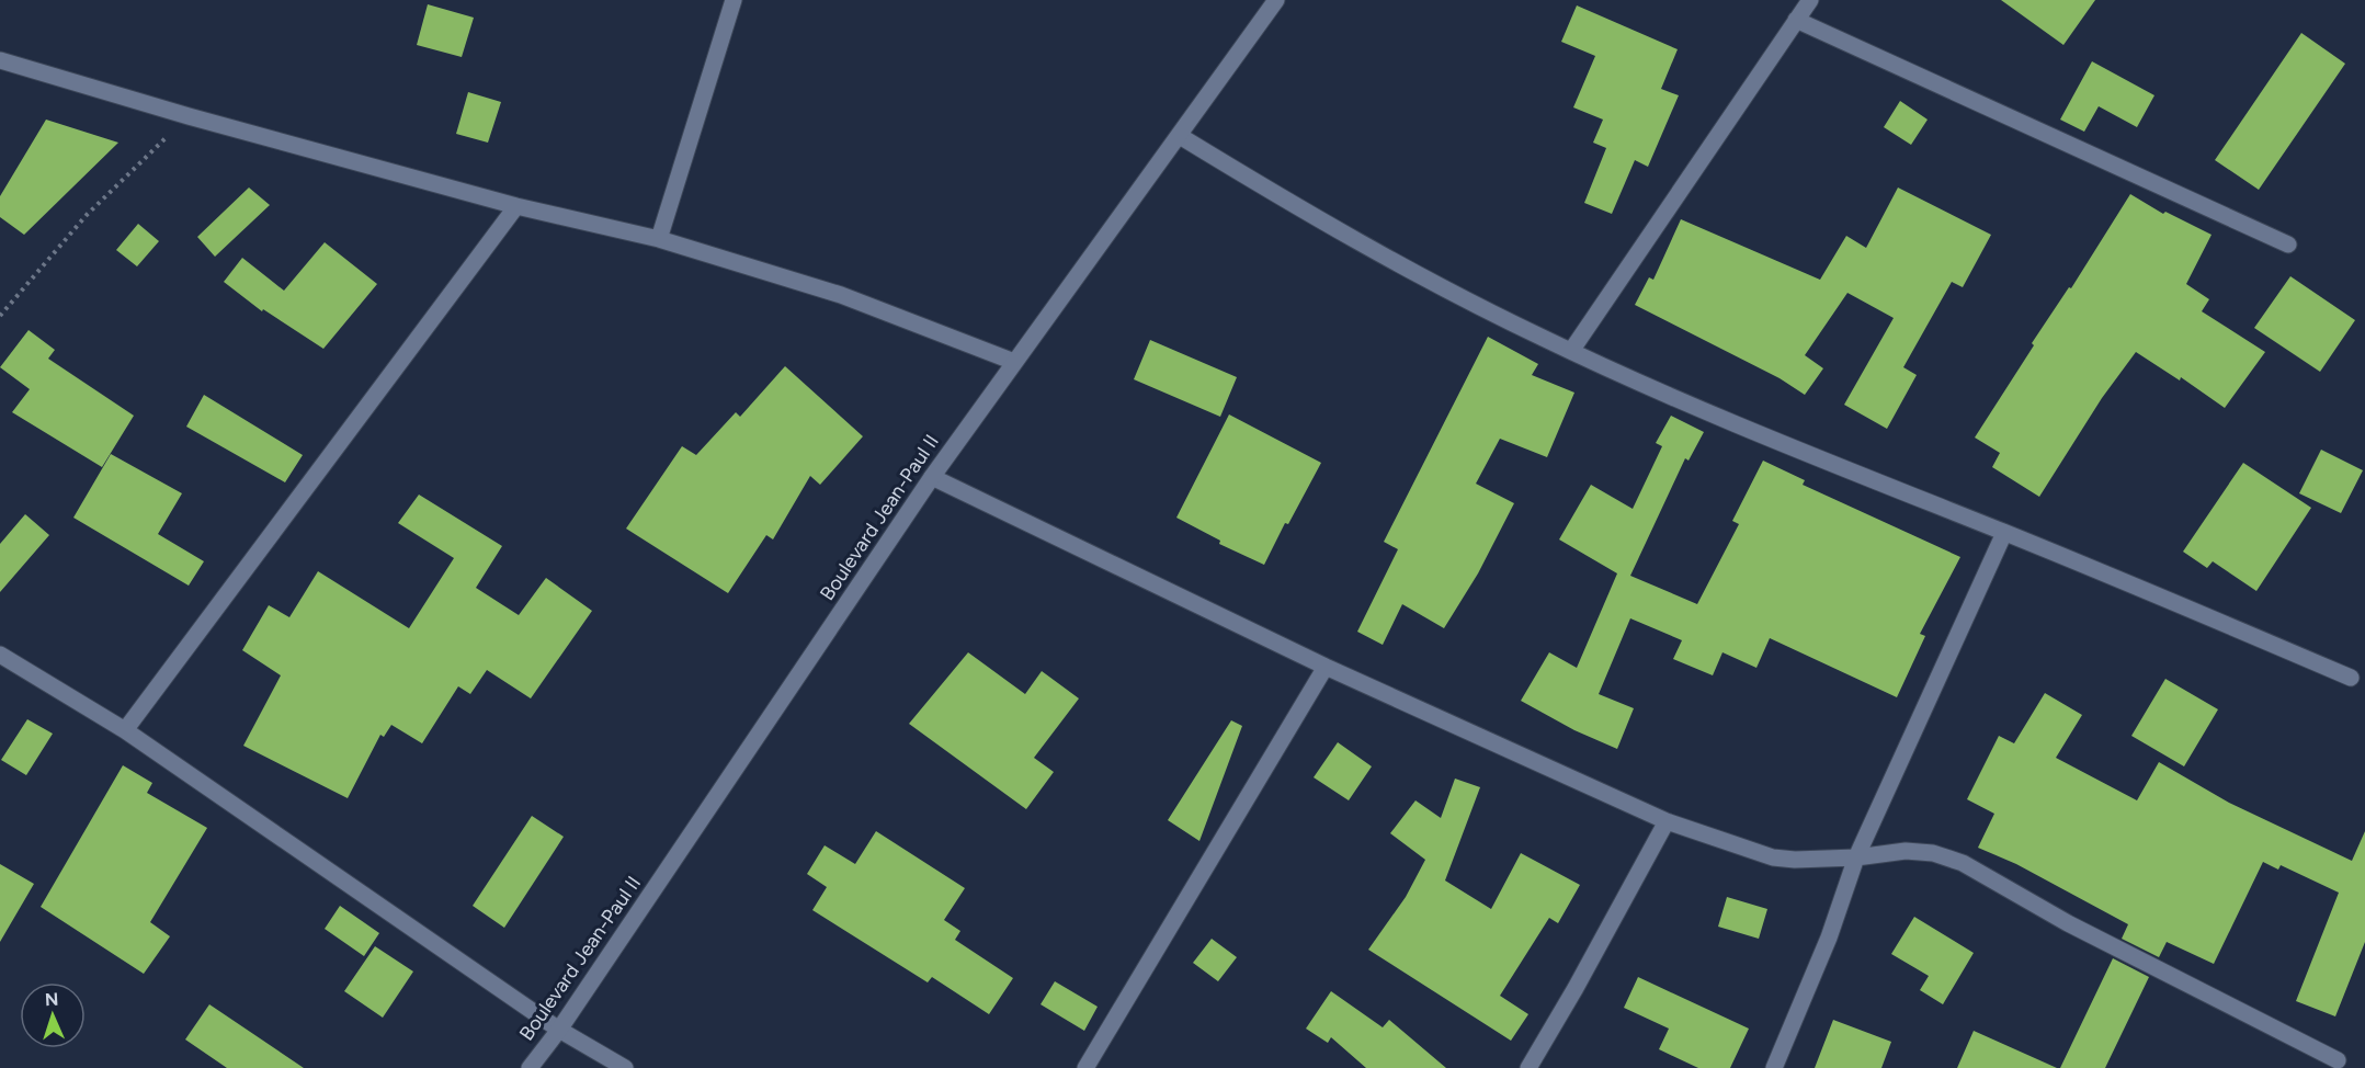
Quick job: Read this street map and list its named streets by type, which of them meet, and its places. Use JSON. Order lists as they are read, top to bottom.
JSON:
{
  "streets": {
    "street": ["Boulevard Jean-Paul II"]
  },
  "north": "top"
}
